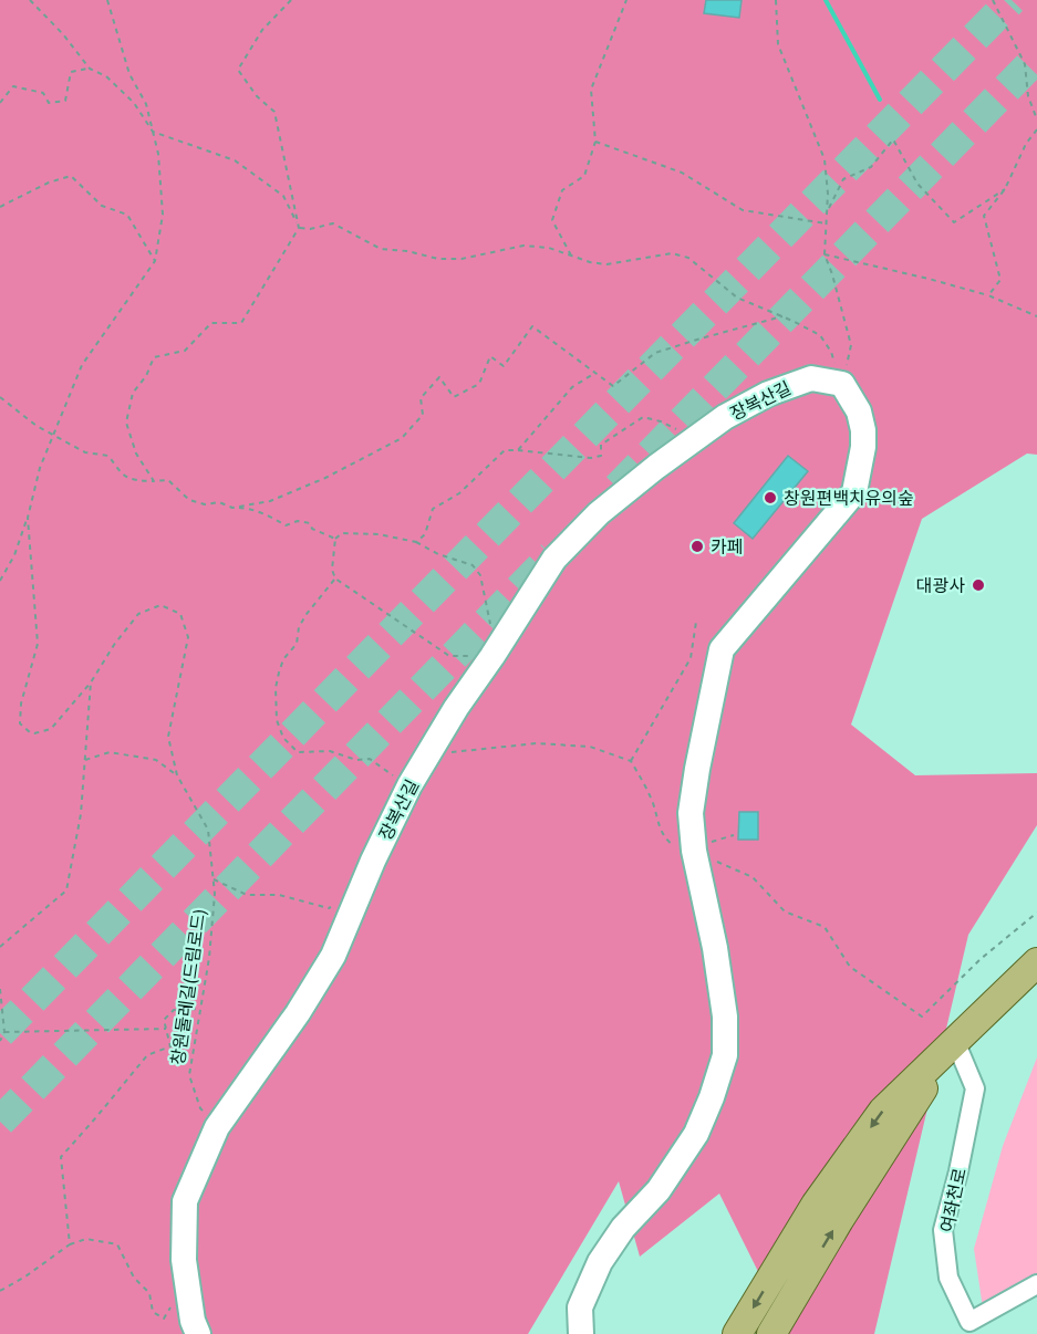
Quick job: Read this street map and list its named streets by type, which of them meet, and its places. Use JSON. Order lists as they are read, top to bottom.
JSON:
{
  "streets": {
    "street": ["장복산길", "여좌천로"],
    "path": ["창원둘레길(드림로드)"]
  },
  "crossings": [
    ["장복산길", "창원둘레길(드림로드)"]
  ],
  "places": ["창원편백치유의숲", "카페", "대광사"]
}
